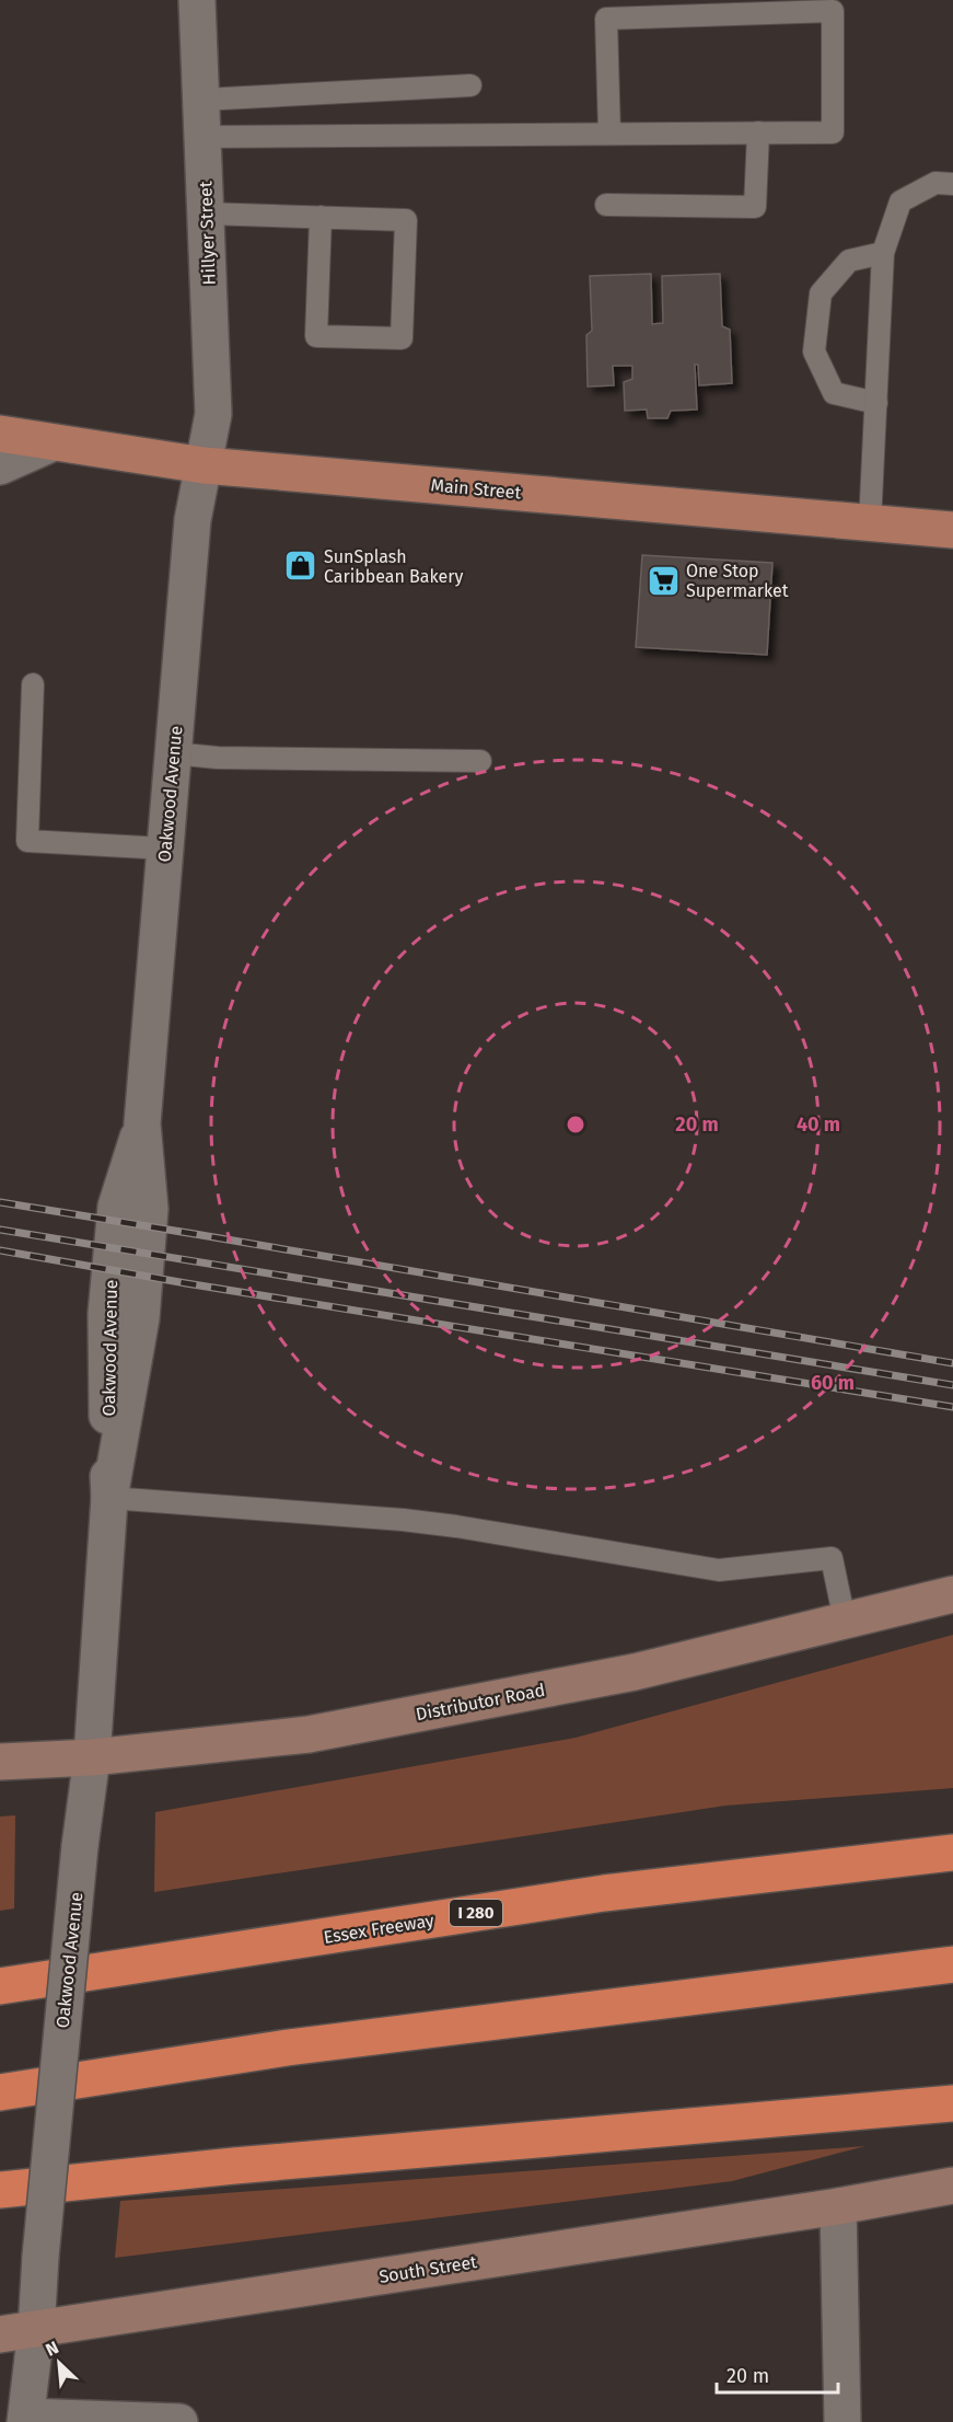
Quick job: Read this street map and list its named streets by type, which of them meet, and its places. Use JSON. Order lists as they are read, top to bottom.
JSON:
{
  "streets": {
    "highway": ["I 280", "Essex Freeway"],
    "main road": ["Main Street", "Distributor Road", "South Street"],
    "street": ["Hillyer Street", "Oakwood Avenue"]
  },
  "crossings": [
    ["Hillyer Street", "Main Street"],
    ["Hillyer Street", "Oakwood Avenue"],
    ["Main Street", "Oakwood Avenue"],
    ["Oakwood Avenue", "Distributor Road"],
    ["Oakwood Avenue", "South Street"]
  ],
  "places": {
    "shop": ["SunSplash Caribbean Bakery"],
    "supermarket": ["One Stop Supermarket"]
  },
  "scale_bar": "20 m",
  "north": "top left",
  "rings": ["20 m", "40 m", "60 m"]
}
